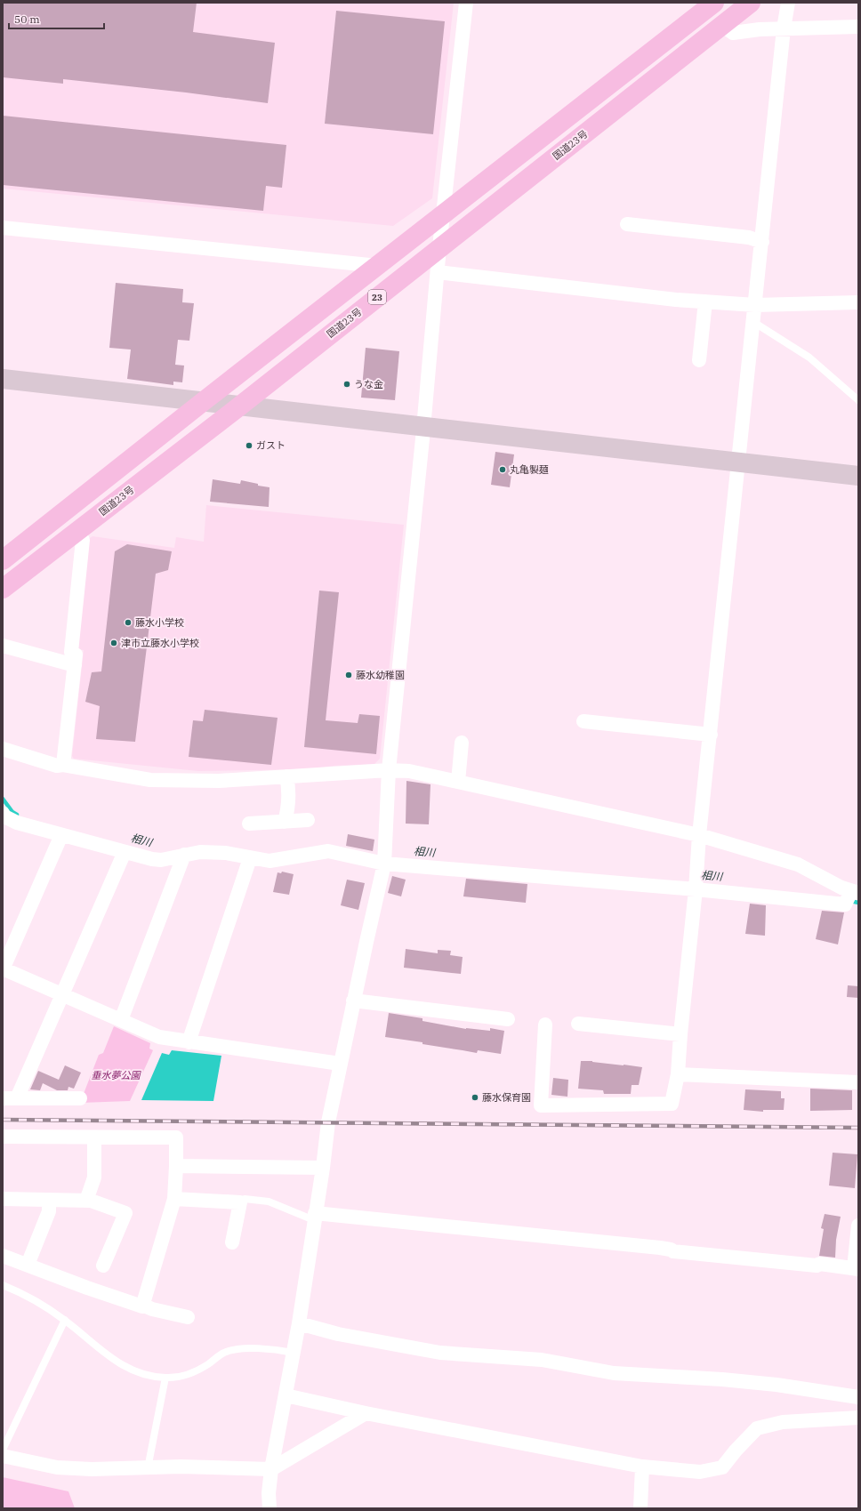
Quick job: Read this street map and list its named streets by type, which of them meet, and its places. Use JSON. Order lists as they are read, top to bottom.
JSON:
{
  "streets": {
    "highway": ["国道23号", "23"]
  },
  "water": ["相川"],
  "parks": ["垂水夢公園"],
  "places": [
    "うな金",
    "ガスト",
    "丸亀製麺",
    "藤水小学校",
    "津市立藤水小学校",
    "藤水幼稚園",
    "藤水保育園"
  ],
  "scale_bar": "50 m"
}
